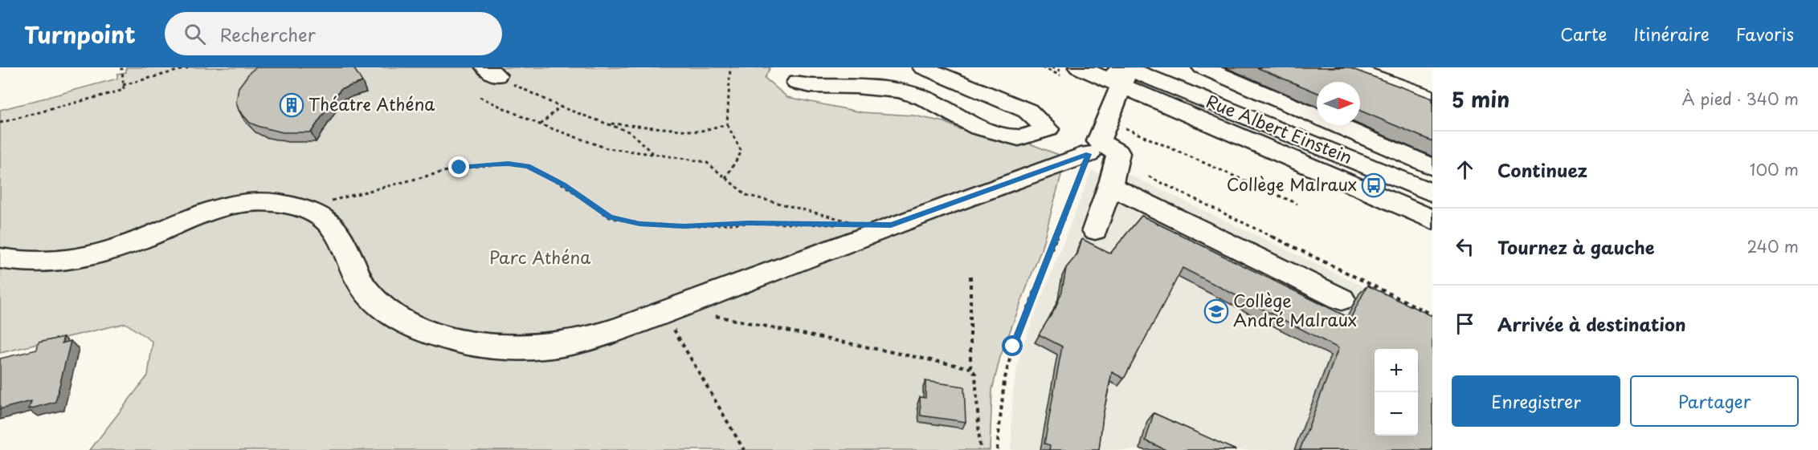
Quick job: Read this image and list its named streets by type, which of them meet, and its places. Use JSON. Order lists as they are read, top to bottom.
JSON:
{
  "streets": {
    "street": ["Rue Albert Einstein"]
  },
  "parks": ["Parc Athéna"],
  "places": {
    "building": ["Théatre Athéna"],
    "bus stop": ["Collège Malraux"],
    "school or university": ["Collège André Malraux"]
  },
  "north": "right",
  "page": {
    "header": "Turnpoint",
    "search": "Rechercher",
    "nav": ["Carte", "Itinéraire", "Favoris"],
    "heading": ["5 min", "À pied · 340 m"],
    "list": [
      ["Continuez", "100 m"],
      ["Tournez à gauche", "240 m"],
      "Arrivée à destination"
    ],
    "map_buttons": ["+", "−"],
    "buttons": ["Enregistrer", "Partager"]
  }
}
